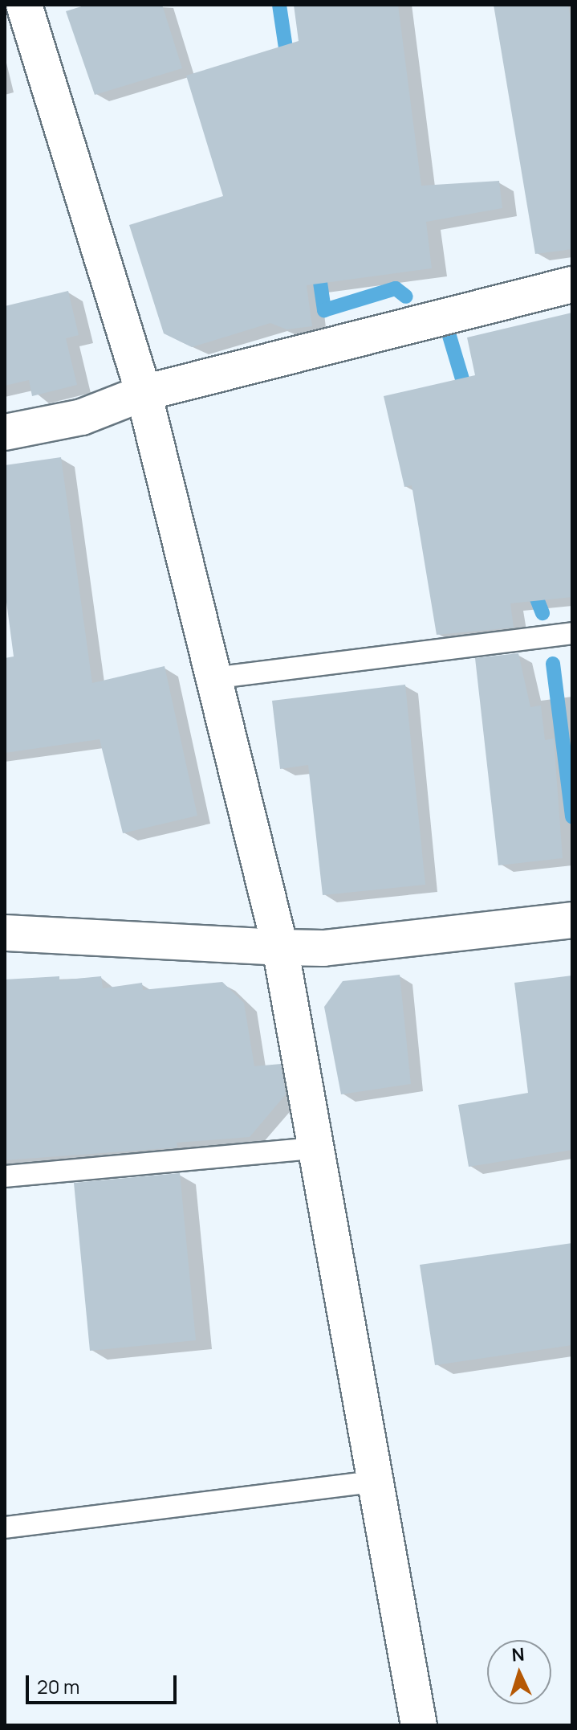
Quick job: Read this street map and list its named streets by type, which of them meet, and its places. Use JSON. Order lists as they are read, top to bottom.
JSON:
{
  "scale_bar": "20 m",
  "north": "top"
}
